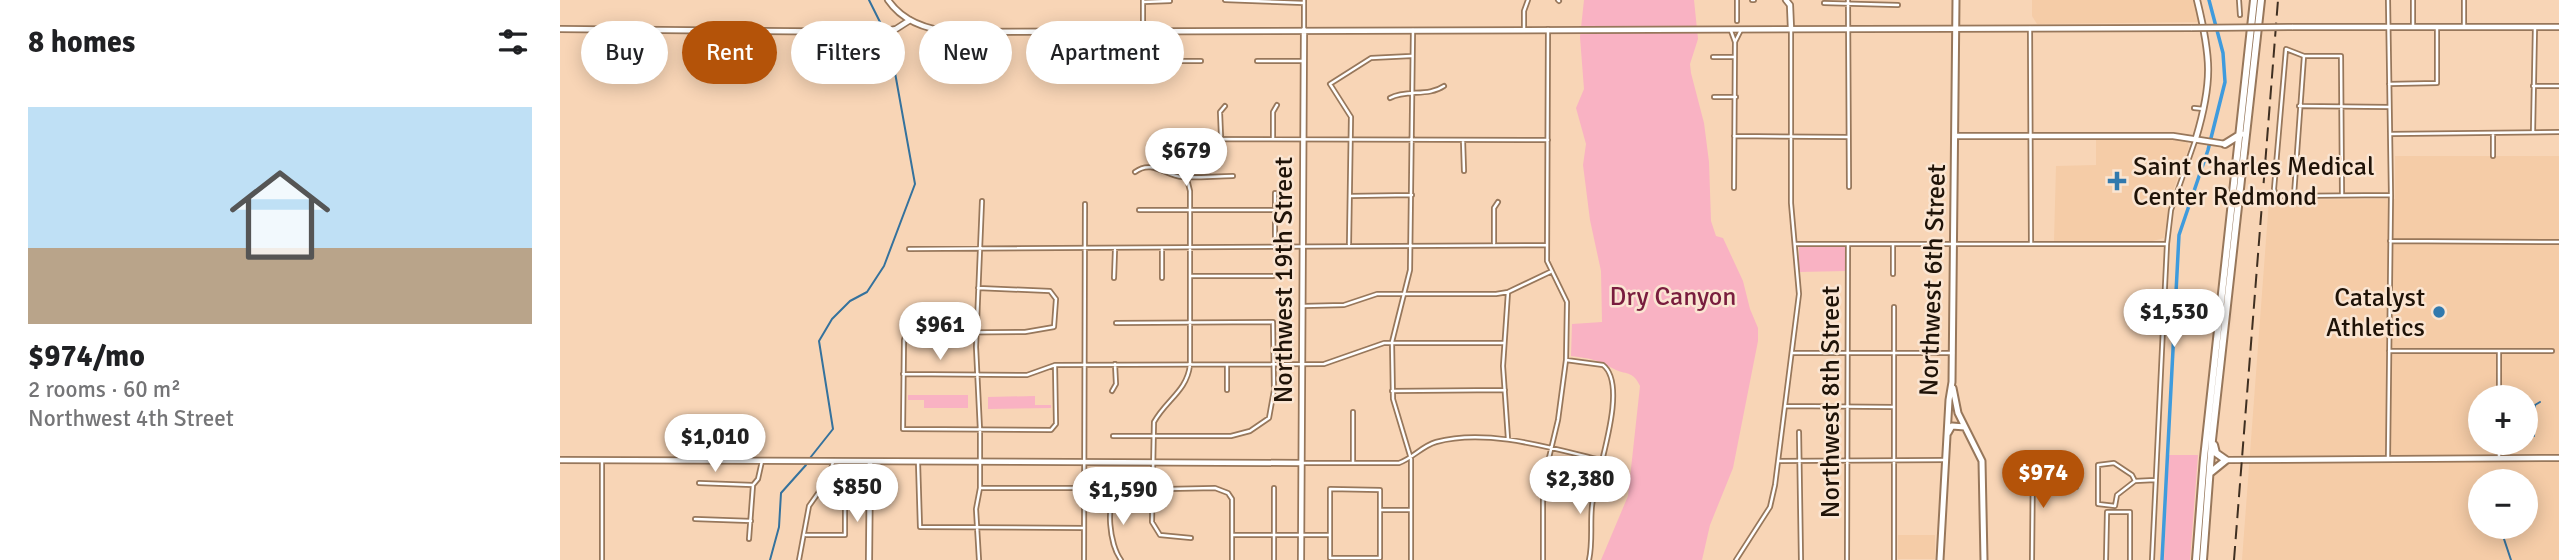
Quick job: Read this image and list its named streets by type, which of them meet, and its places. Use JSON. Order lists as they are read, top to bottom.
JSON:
{
  "streets": {
    "main road": ["Northwest 6th Street"],
    "street": ["Northwest 19th Street", "Northwest 8th Street"]
  },
  "parks": ["Dry Canyon"],
  "places": {
    "health": ["Saint Charles Medical Center Redmond"],
    "other": ["Catalyst Athletics"]
  },
  "page": {
    "heading": "8 homes",
    "chip": [
      "Buy",
      "Rent",
      "Filters",
      "New",
      "Apartment"
    ],
    "list": [
      {
        "name": "$974/mo",
        "note": "2 rooms · 60 m² · Northwest 4th Street"
      }
    ],
    "price": [
      "$679",
      "$1,530",
      "$961",
      "$1,010",
      "$974",
      "$2,380",
      "$850",
      "$1,590"
    ],
    "map_buttons": ["+", "−"]
  }
}
